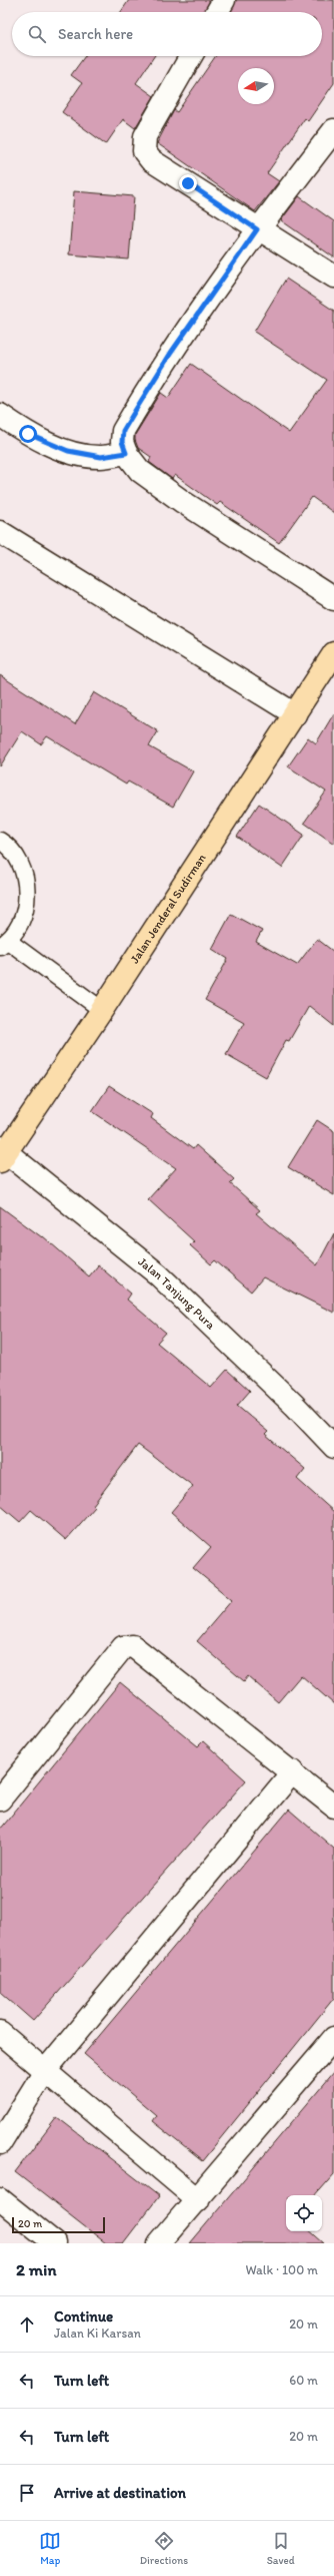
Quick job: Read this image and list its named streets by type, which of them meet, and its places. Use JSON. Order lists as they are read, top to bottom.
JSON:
{
  "streets": {
    "main road": ["Jalan Jenderal Sudirman"],
    "street": ["Jalan Tanjung Pura"]
  },
  "crossings": [
    ["Jalan Jenderal Sudirman", "Jalan Tanjung Pura"]
  ],
  "scale_bar": "20 m",
  "north": "left",
  "page": {
    "search": "Search here",
    "scale": "20 m",
    "heading": ["2 min", "Walk · 100 m"],
    "list": [
      ["Continue", "Jalan Ki Karsan", "20 m"],
      ["Turn left", "60 m"],
      ["Turn left", "20 m"],
      "Arrive at destination"
    ],
    "nav": ["Map", "Directions", "Saved"]
  }
}
